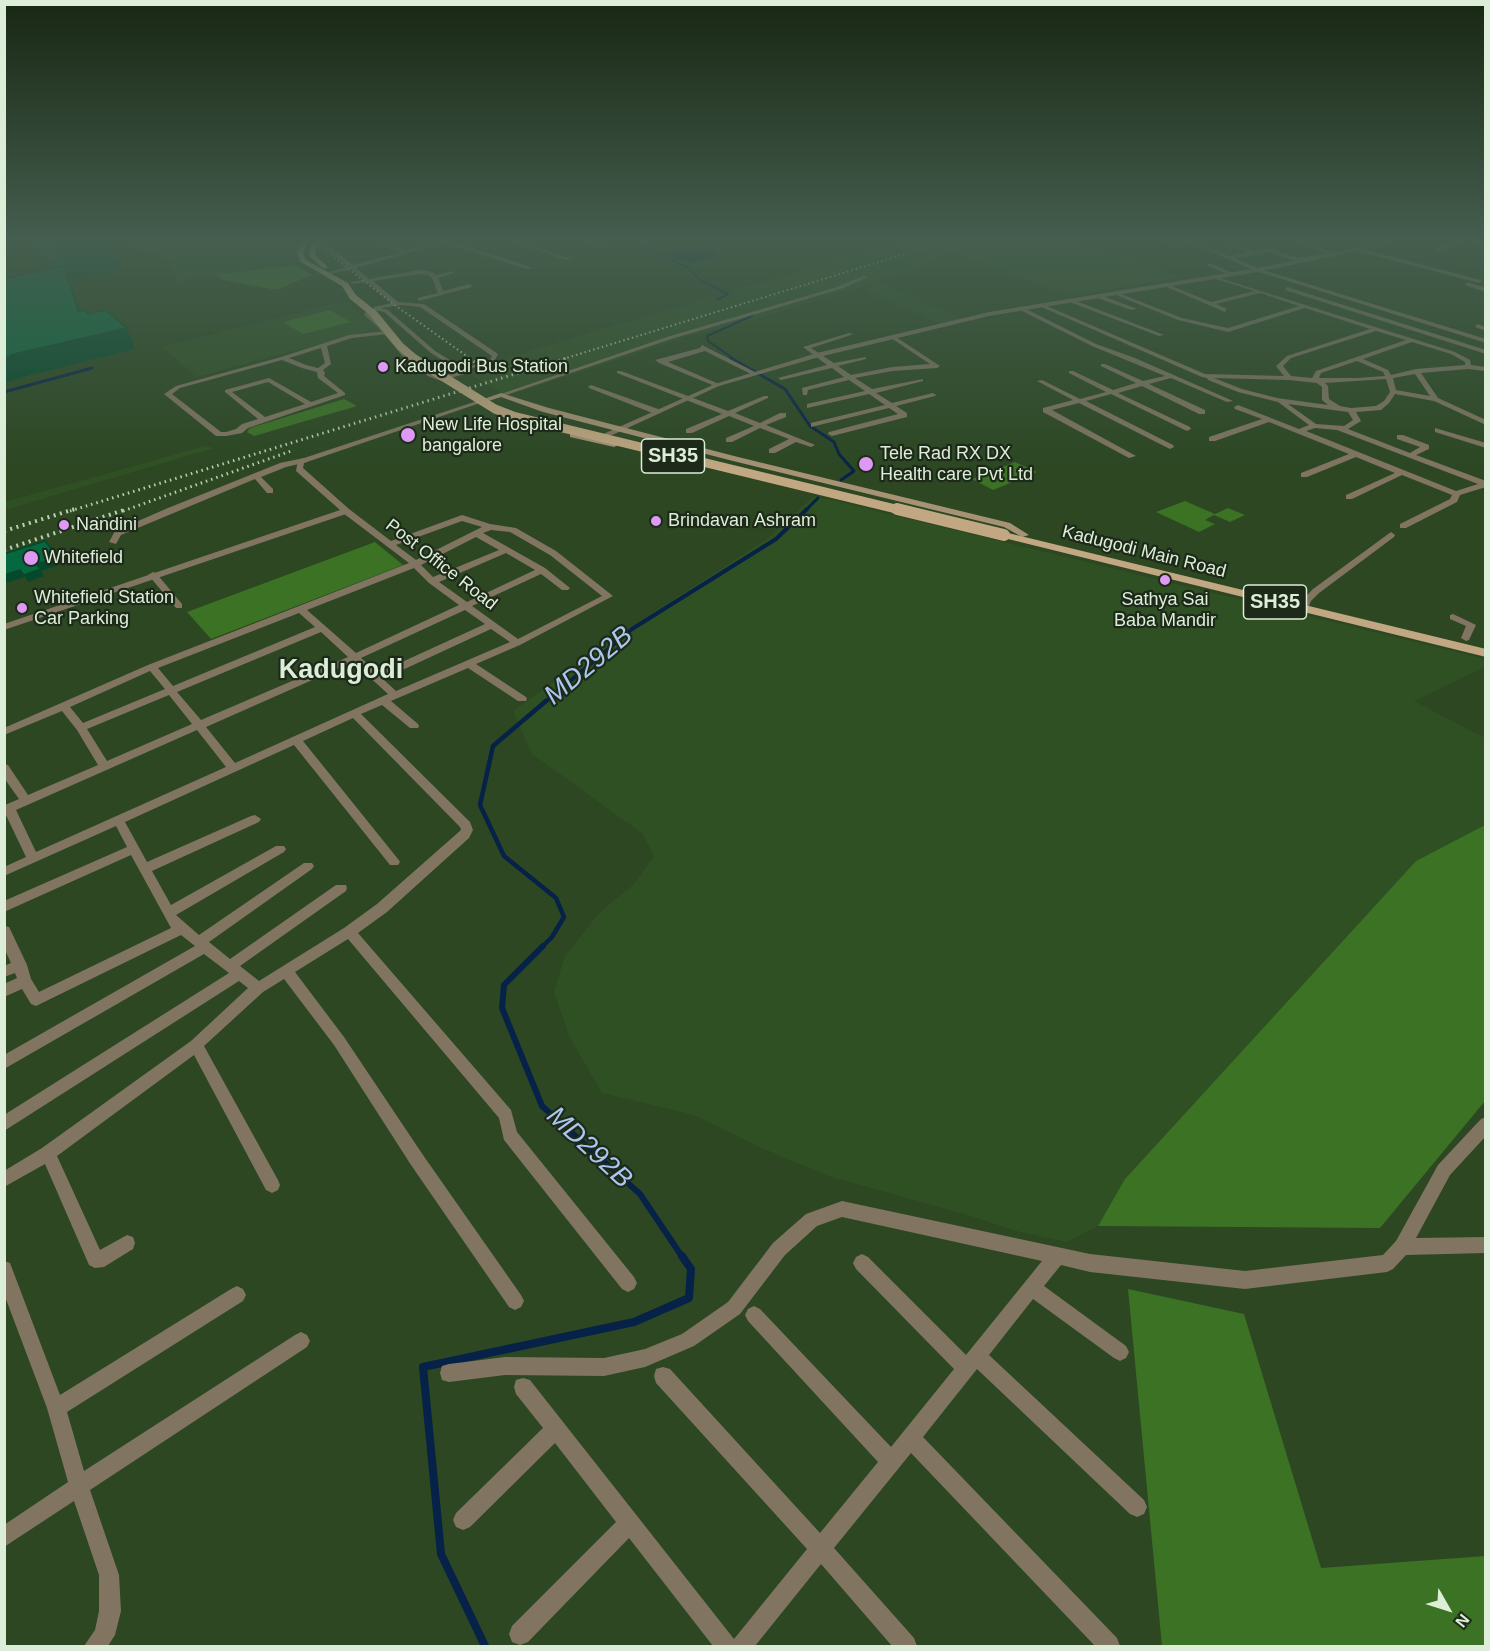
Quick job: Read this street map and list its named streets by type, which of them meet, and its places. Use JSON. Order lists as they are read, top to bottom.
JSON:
{
  "streets": {
    "main road": ["SH35"],
    "street": ["Post Office Road"]
  },
  "districts": ["Kadugodi"],
  "water": ["MD292B"],
  "places": [
    "Kadugodi Bus Station",
    "New Life Hospital bangalore",
    "Tele Rad RX DX Health care Pvt Ltd",
    "Brindavan Ashram",
    "Nandini",
    "Whitefield",
    "Sathya Sai Baba Mandir",
    "Whitefield Station Car Parking"
  ],
  "north": "bottom right"
}
